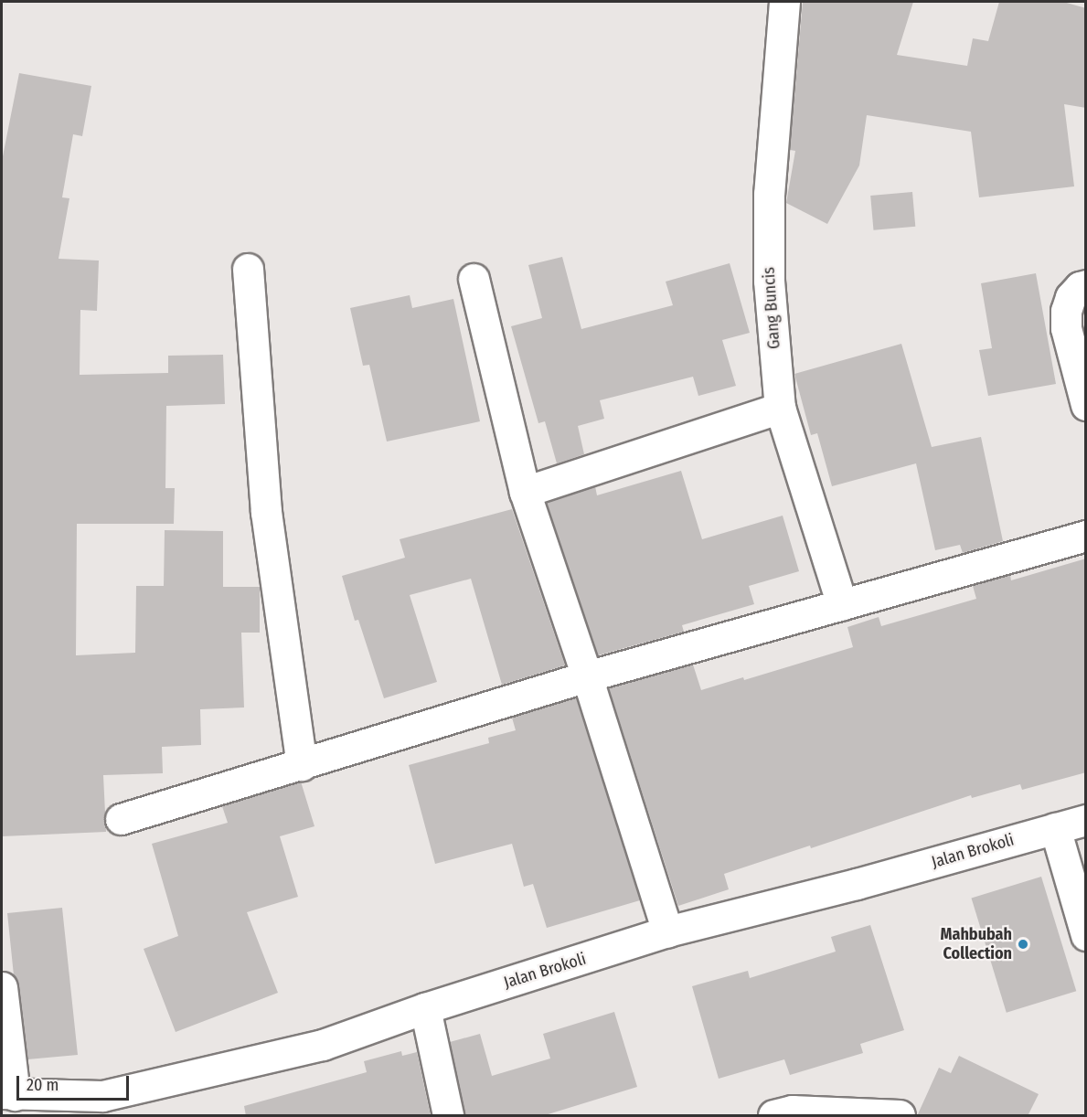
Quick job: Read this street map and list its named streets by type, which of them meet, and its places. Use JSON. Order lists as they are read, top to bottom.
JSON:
{
  "streets": {
    "street": ["Gang Buncis", "Jalan Brokoli"]
  },
  "places": ["Mahbubah Collection"],
  "scale_bar": "20 m"
}
